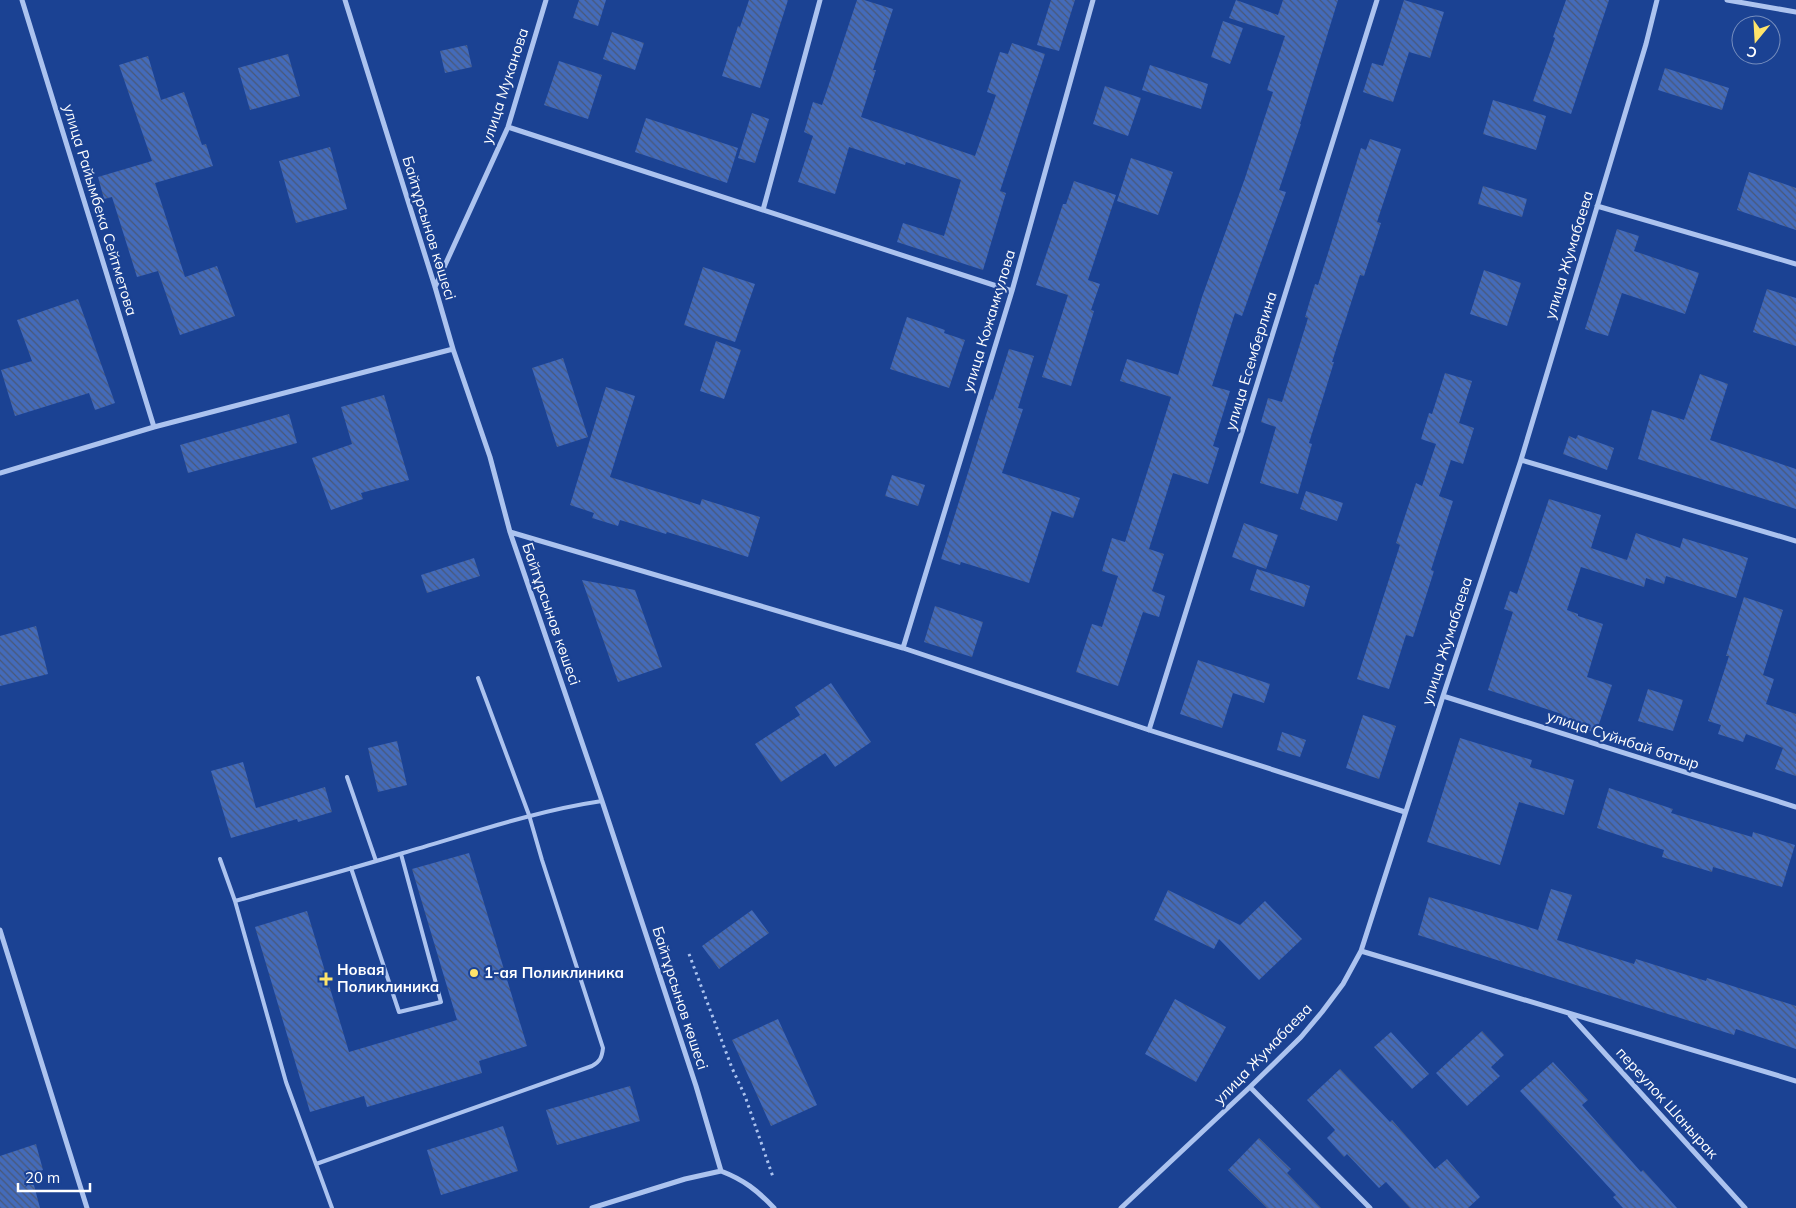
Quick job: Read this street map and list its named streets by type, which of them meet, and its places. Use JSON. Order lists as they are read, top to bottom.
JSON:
{
  "streets": {
    "street": [
      "улица Муканова",
      "улица Райымбека Сейтметова",
      "Байтұрсынов көшесі",
      "улица Жумабаева",
      "улица Кожамкулова",
      "улица Есемберлина",
      "улица Суйнбай батыр",
      "переулок Шанырак"
    ]
  },
  "crossings": [
    ["улица Муканова", "Байтұрсынов көшесі"],
    ["улица Жумабаева", "улица Суйнбай батыр"],
    ["улица Жумабаева", "переулок Шанырак"]
  ],
  "places": {
    "other": ["1-ая Поликлиника"],
    "health": ["Новая Поликлиника"]
  },
  "scale_bar": "20 m",
  "north": "bottom"
}
